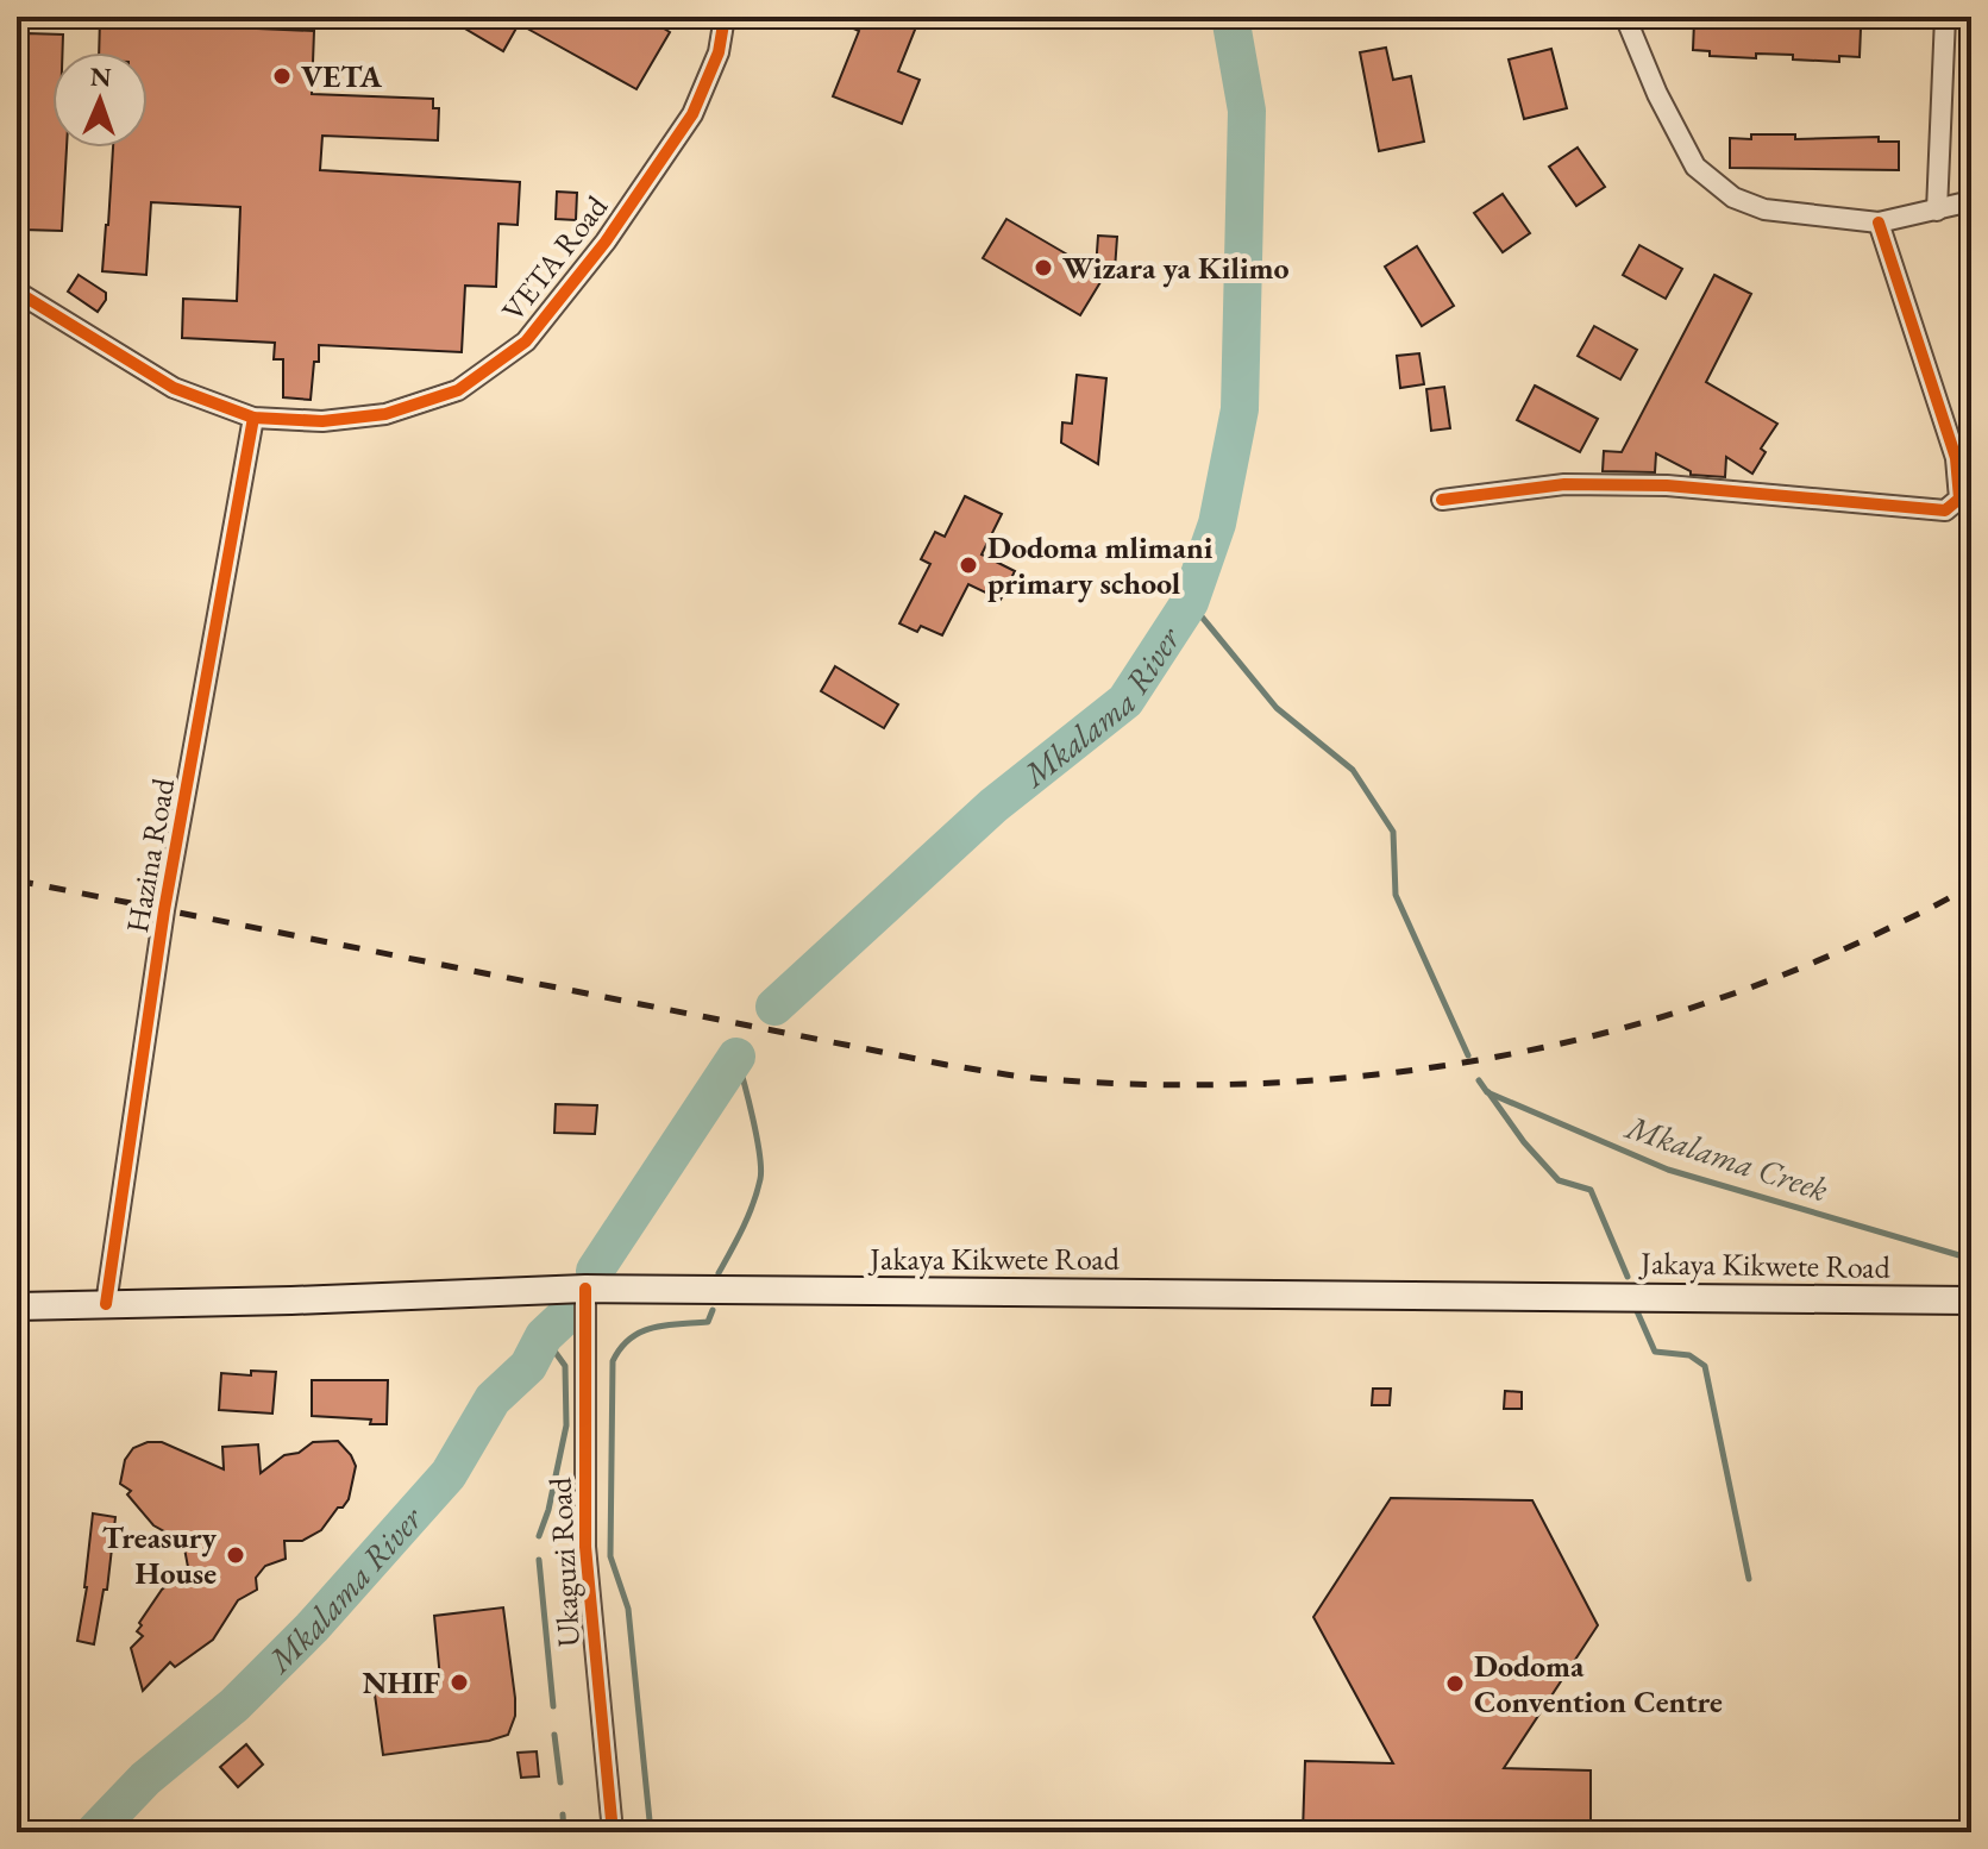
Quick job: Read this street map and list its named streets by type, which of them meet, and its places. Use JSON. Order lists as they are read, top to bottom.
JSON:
{
  "streets": {
    "main road": ["Jakaya Kikwete Road"],
    "street": ["VETA Road", "Hazina Road", "Ukaguzi Road"]
  },
  "crossings": [
    ["VETA Road", "Hazina Road"],
    ["Hazina Road", "Jakaya Kikwete Road"],
    ["Jakaya Kikwete Road", "Ukaguzi Road"]
  ],
  "water": ["Mkalama River", "Mkalama Creek"],
  "places": [
    "VETA",
    "Wizara ya Kilimo",
    "Dodoma mlimani primary school",
    "Treasury House",
    "NHIF",
    "Dodoma Convention Centre"
  ],
  "north": "top"
}
